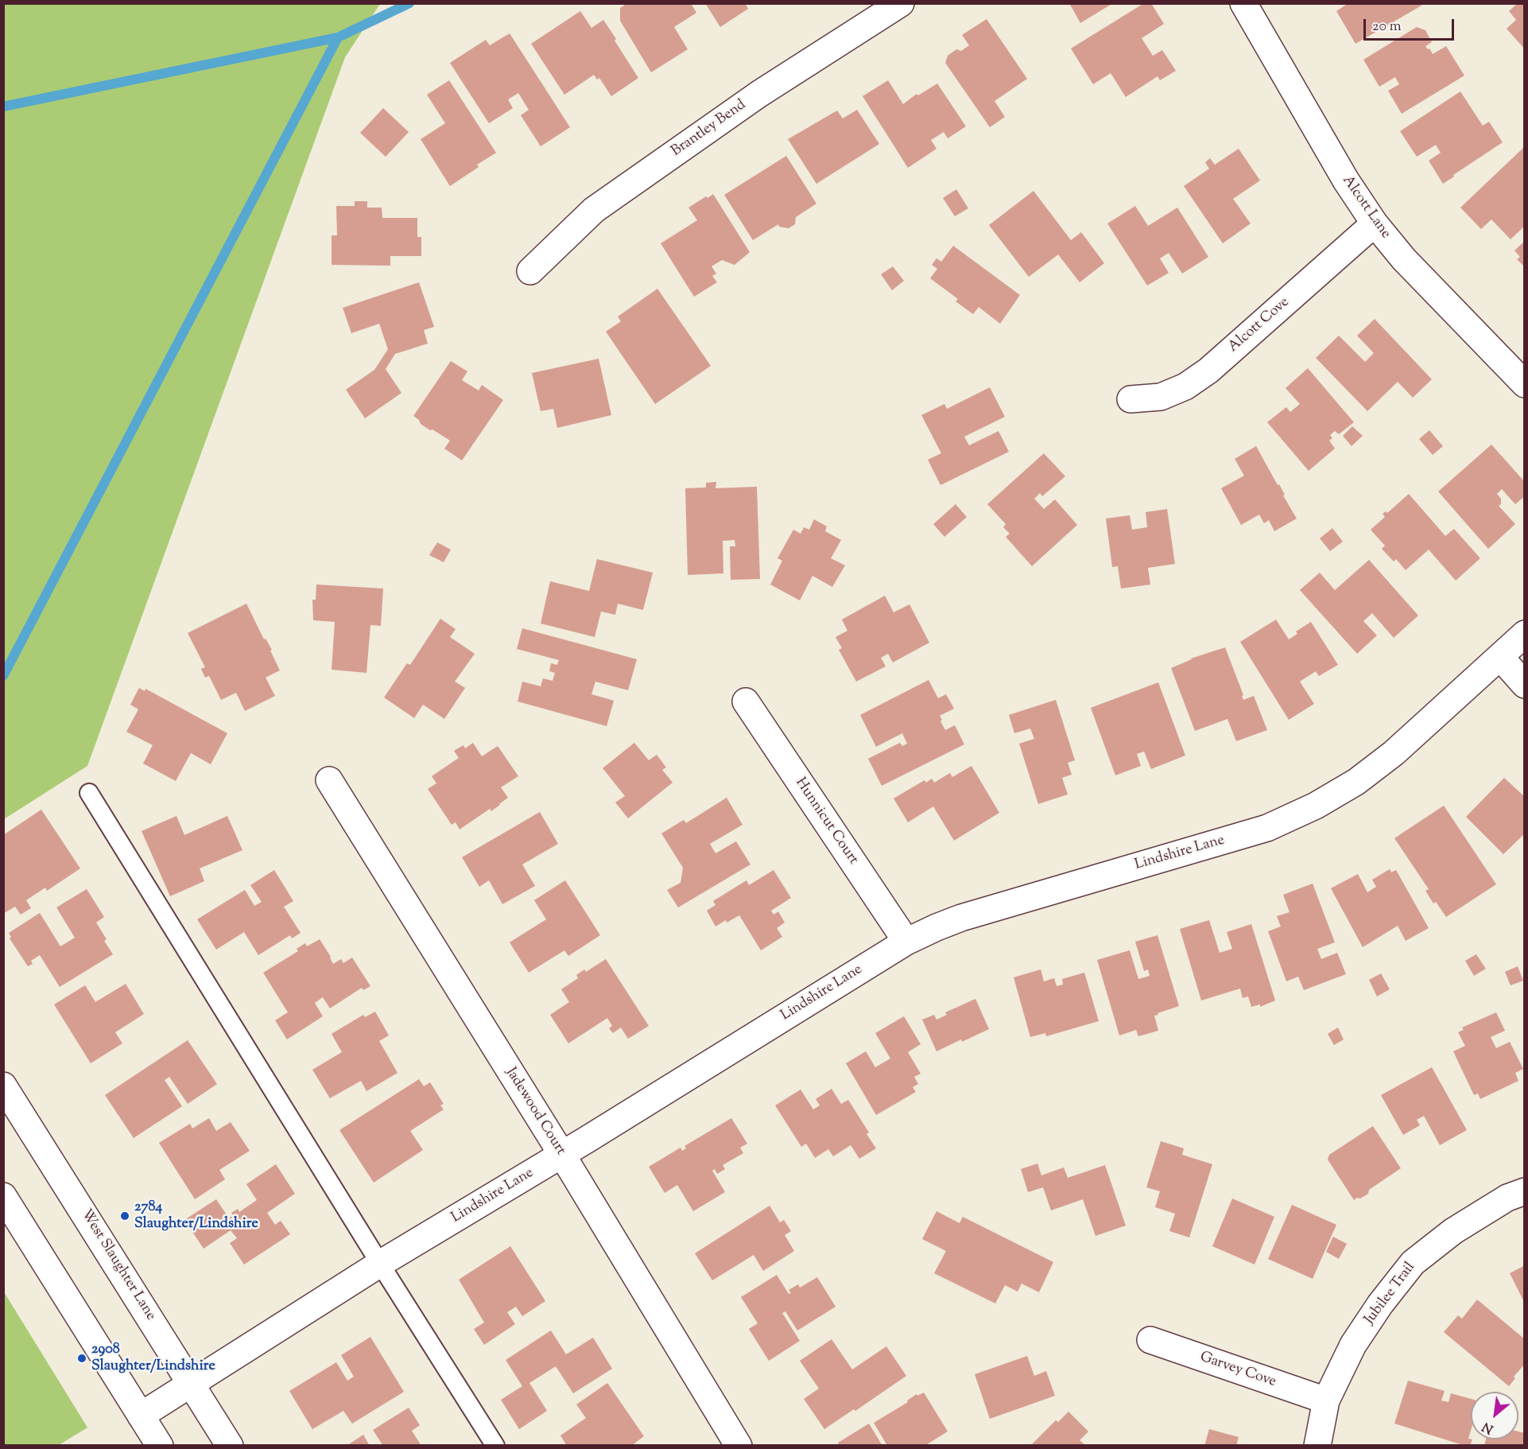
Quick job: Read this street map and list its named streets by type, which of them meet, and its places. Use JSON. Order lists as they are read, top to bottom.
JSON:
{
  "streets": {
    "street": [
      "Brantley Bend",
      "Alcott Lane",
      "Alcott Cove",
      "Hunnicut Court",
      "Lindshire Lane",
      "Jadewood Court",
      "West Slaughter Lane",
      "Jubilee Trail",
      "Garvey Cove"
    ]
  },
  "crossings": [
    ["Alcott Lane", "Alcott Cove"],
    ["Hunnicut Court", "Lindshire Lane"],
    ["Lindshire Lane", "Jadewood Court"],
    ["Lindshire Lane", "West Slaughter Lane"],
    ["Jubilee Trail", "Garvey Cove"]
  ],
  "places": ["2784 Slaughter/Lindshire", "2908 Slaughter/Lindshire"],
  "scale_bar": "20 m",
  "north": "bottom left"
}
